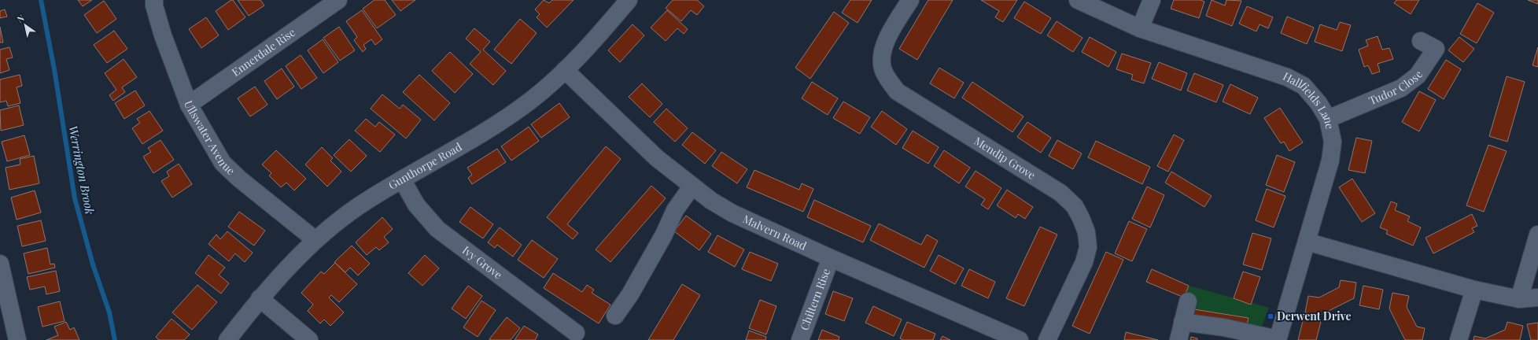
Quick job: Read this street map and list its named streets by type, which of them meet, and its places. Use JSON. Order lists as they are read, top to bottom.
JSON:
{
  "streets": {
    "street": [
      "Ennerdale Rise",
      "Tudor Close",
      "Hallfields Lane",
      "Ullswater Avenue",
      "Mendip Grove",
      "Gunthorpe Road",
      "Malvern Road",
      "Ivy Grove",
      "Chiltern Rise"
    ]
  },
  "crossings": [
    ["Ennerdale Rise", "Ullswater Avenue"],
    ["Tudor Close", "Hallfields Lane"],
    ["Ullswater Avenue", "Gunthorpe Road"],
    ["Gunthorpe Road", "Malvern Road"],
    ["Gunthorpe Road", "Ivy Grove"],
    ["Malvern Road", "Chiltern Rise"]
  ],
  "water": ["Werrington Brook"],
  "places": {
    "transit": ["Derwent Drive"]
  },
  "north": "top left"
}
